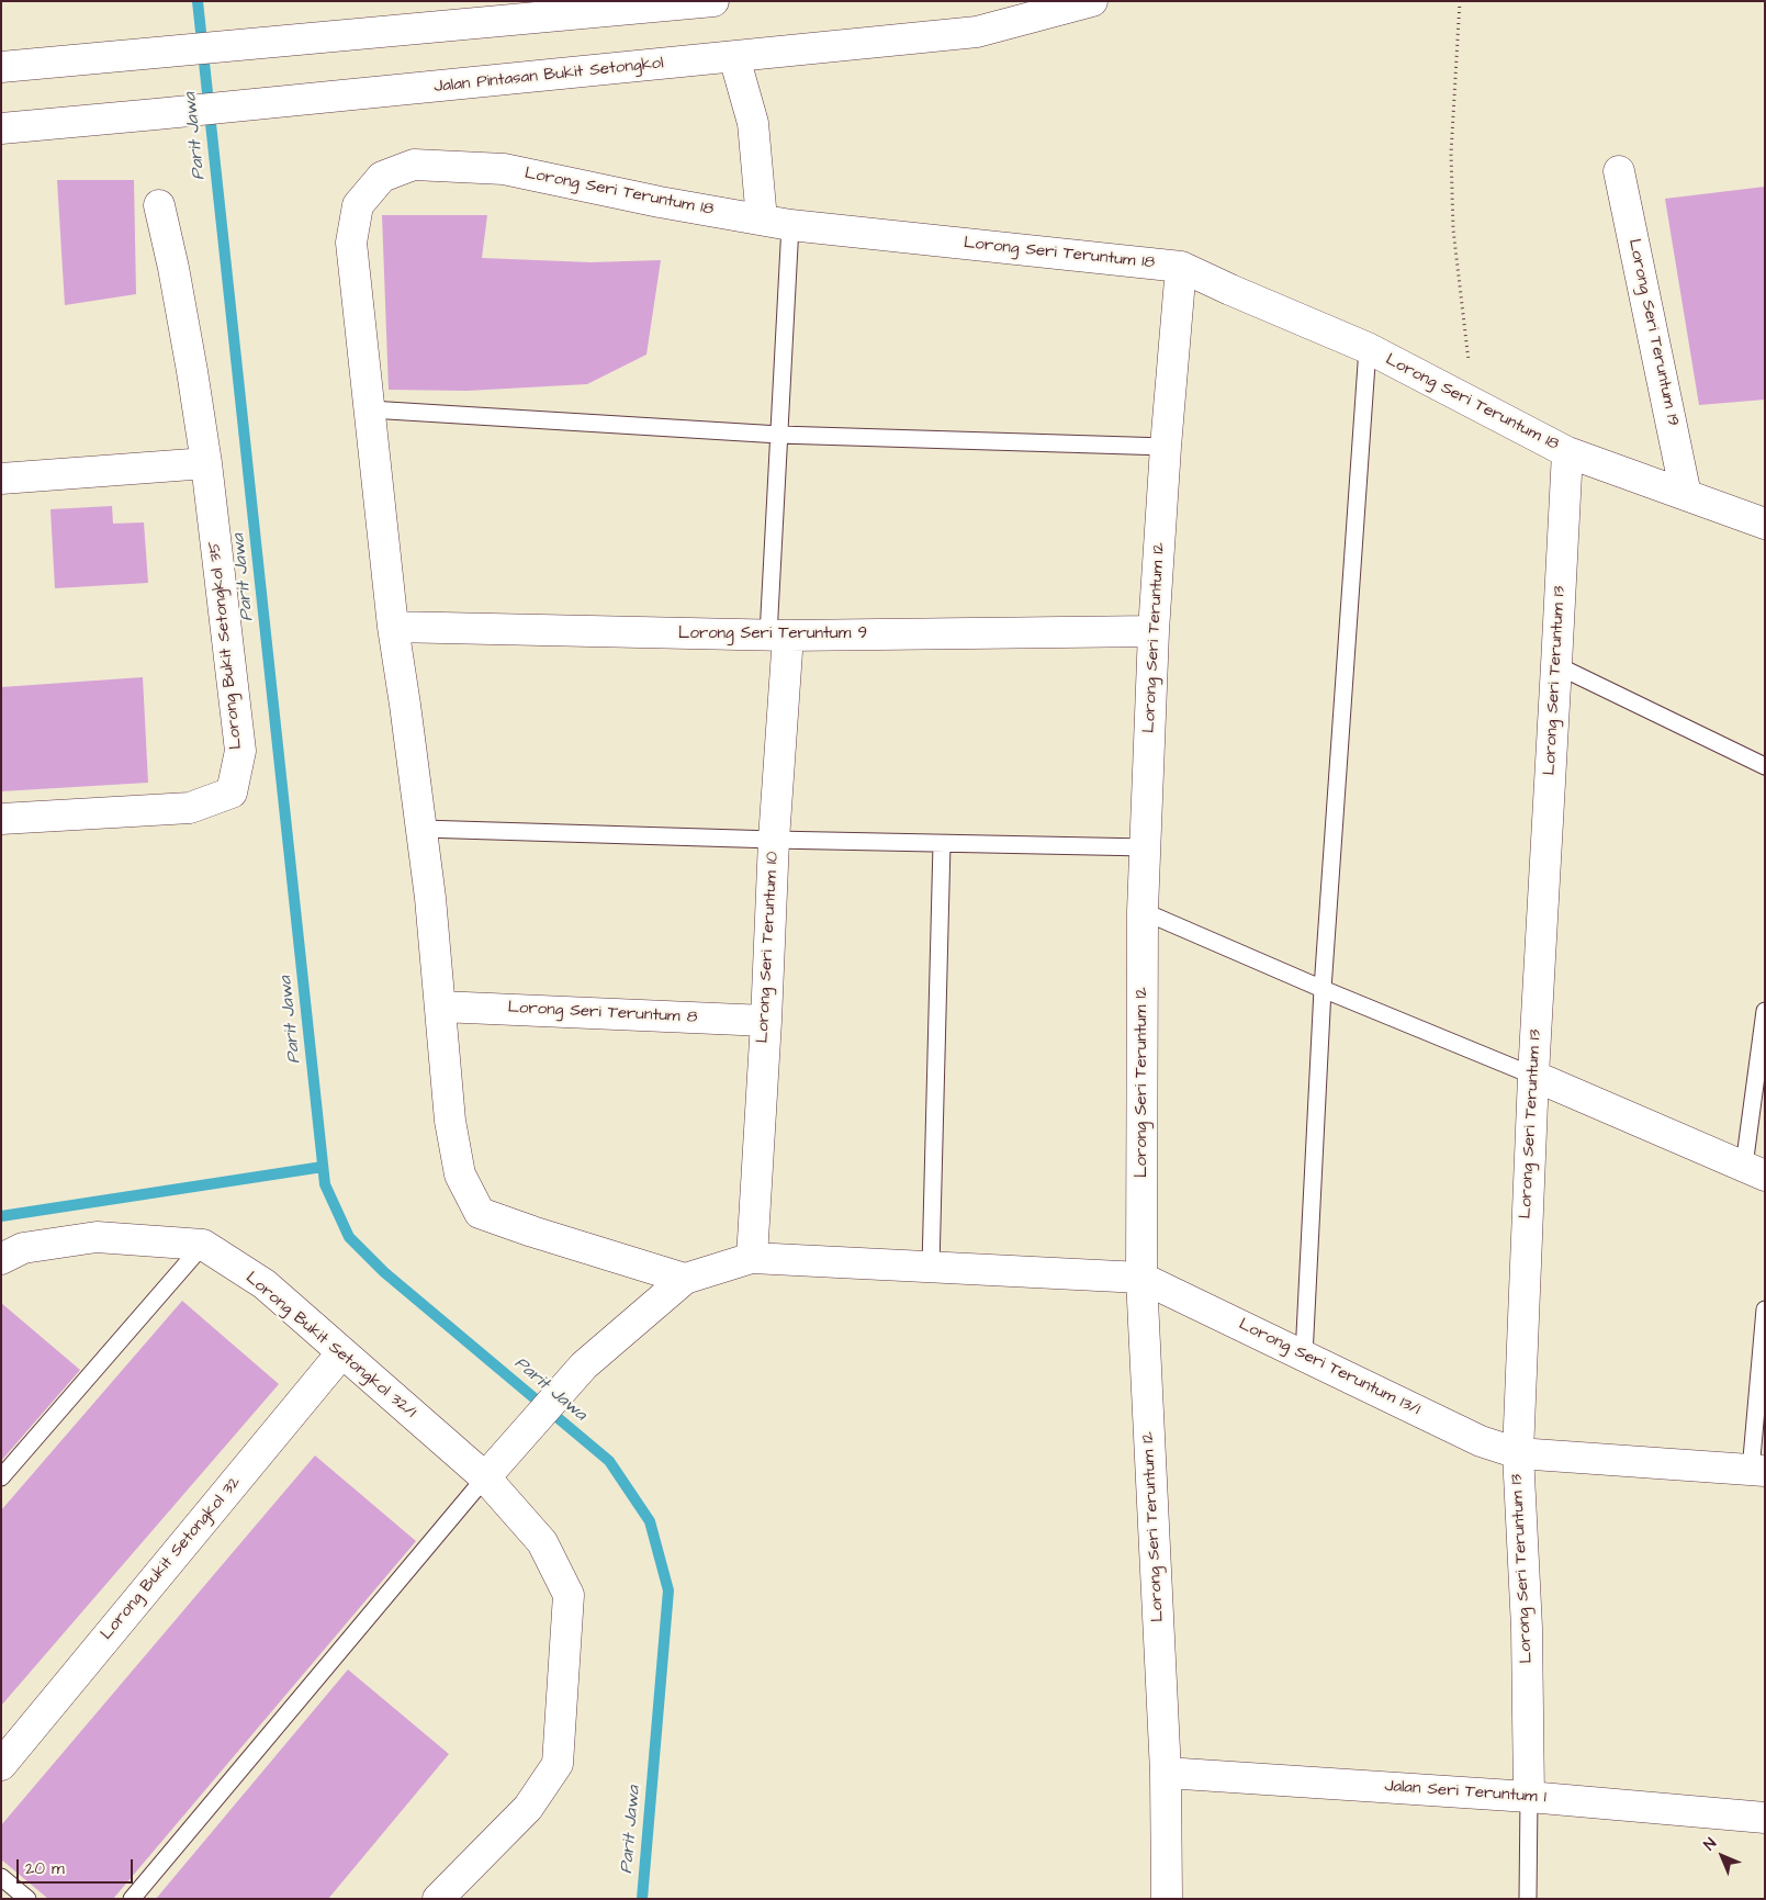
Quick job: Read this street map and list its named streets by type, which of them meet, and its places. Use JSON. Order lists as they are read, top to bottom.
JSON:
{
  "streets": {
    "street": [
      "Jalan Pintasan Bukit Setongkol",
      "Lorong Seri Teruntum 18",
      "Lorong Seri Teruntum 19",
      "Lorong Seri Teruntum 9",
      "Lorong Seri Teruntum 12",
      "Lorong Bukit Setongkol 35",
      "Lorong Seri Teruntum 13",
      "Lorong Seri Teruntum 10",
      "Lorong Seri Teruntum 8",
      "Lorong Bukit Setongkol 32/1",
      "Lorong Seri Teruntum 13/1",
      "Lorong Bukit Setongkol 32",
      "Jalan Seri Teruntum 1"
    ]
  },
  "crossings": [
    ["Lorong Seri Teruntum 18", "Lorong Seri Teruntum 19"],
    ["Lorong Seri Teruntum 18", "Lorong Seri Teruntum 9"],
    ["Lorong Seri Teruntum 18", "Lorong Seri Teruntum 12"],
    ["Lorong Seri Teruntum 18", "Lorong Seri Teruntum 13"],
    ["Lorong Seri Teruntum 18", "Lorong Seri Teruntum 8"],
    ["Lorong Seri Teruntum 9", "Lorong Seri Teruntum 12"],
    ["Lorong Seri Teruntum 9", "Lorong Seri Teruntum 10"],
    ["Lorong Seri Teruntum 12", "Lorong Seri Teruntum 13/1"],
    ["Lorong Seri Teruntum 12", "Jalan Seri Teruntum 1"],
    ["Lorong Seri Teruntum 13", "Lorong Seri Teruntum 13/1"],
    ["Lorong Seri Teruntum 13", "Jalan Seri Teruntum 1"],
    ["Lorong Seri Teruntum 10", "Lorong Seri Teruntum 8"],
    ["Lorong Bukit Setongkol 32/1", "Lorong Bukit Setongkol 32"]
  ],
  "water": ["Parit Jawa"],
  "scale_bar": "20 m",
  "north": "top left"
}
